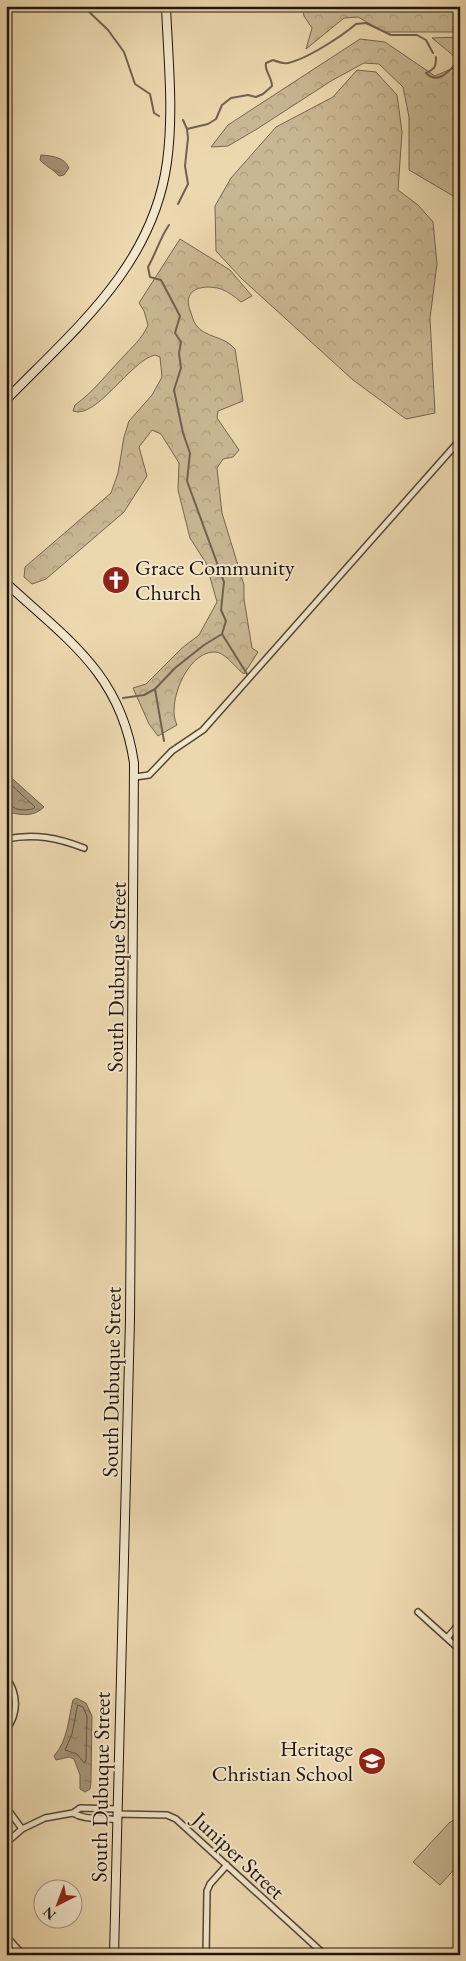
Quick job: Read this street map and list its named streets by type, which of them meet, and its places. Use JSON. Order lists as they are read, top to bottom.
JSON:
{
  "streets": {
    "main road": ["South Dubuque Street"],
    "street": ["Juniper Street"]
  },
  "crossings": [
    ["South Dubuque Street", "Juniper Street"]
  ],
  "places": {
    "church": ["Grace Community Church"],
    "school or university": ["Heritage Christian School"]
  },
  "north": "bottom left"
}
